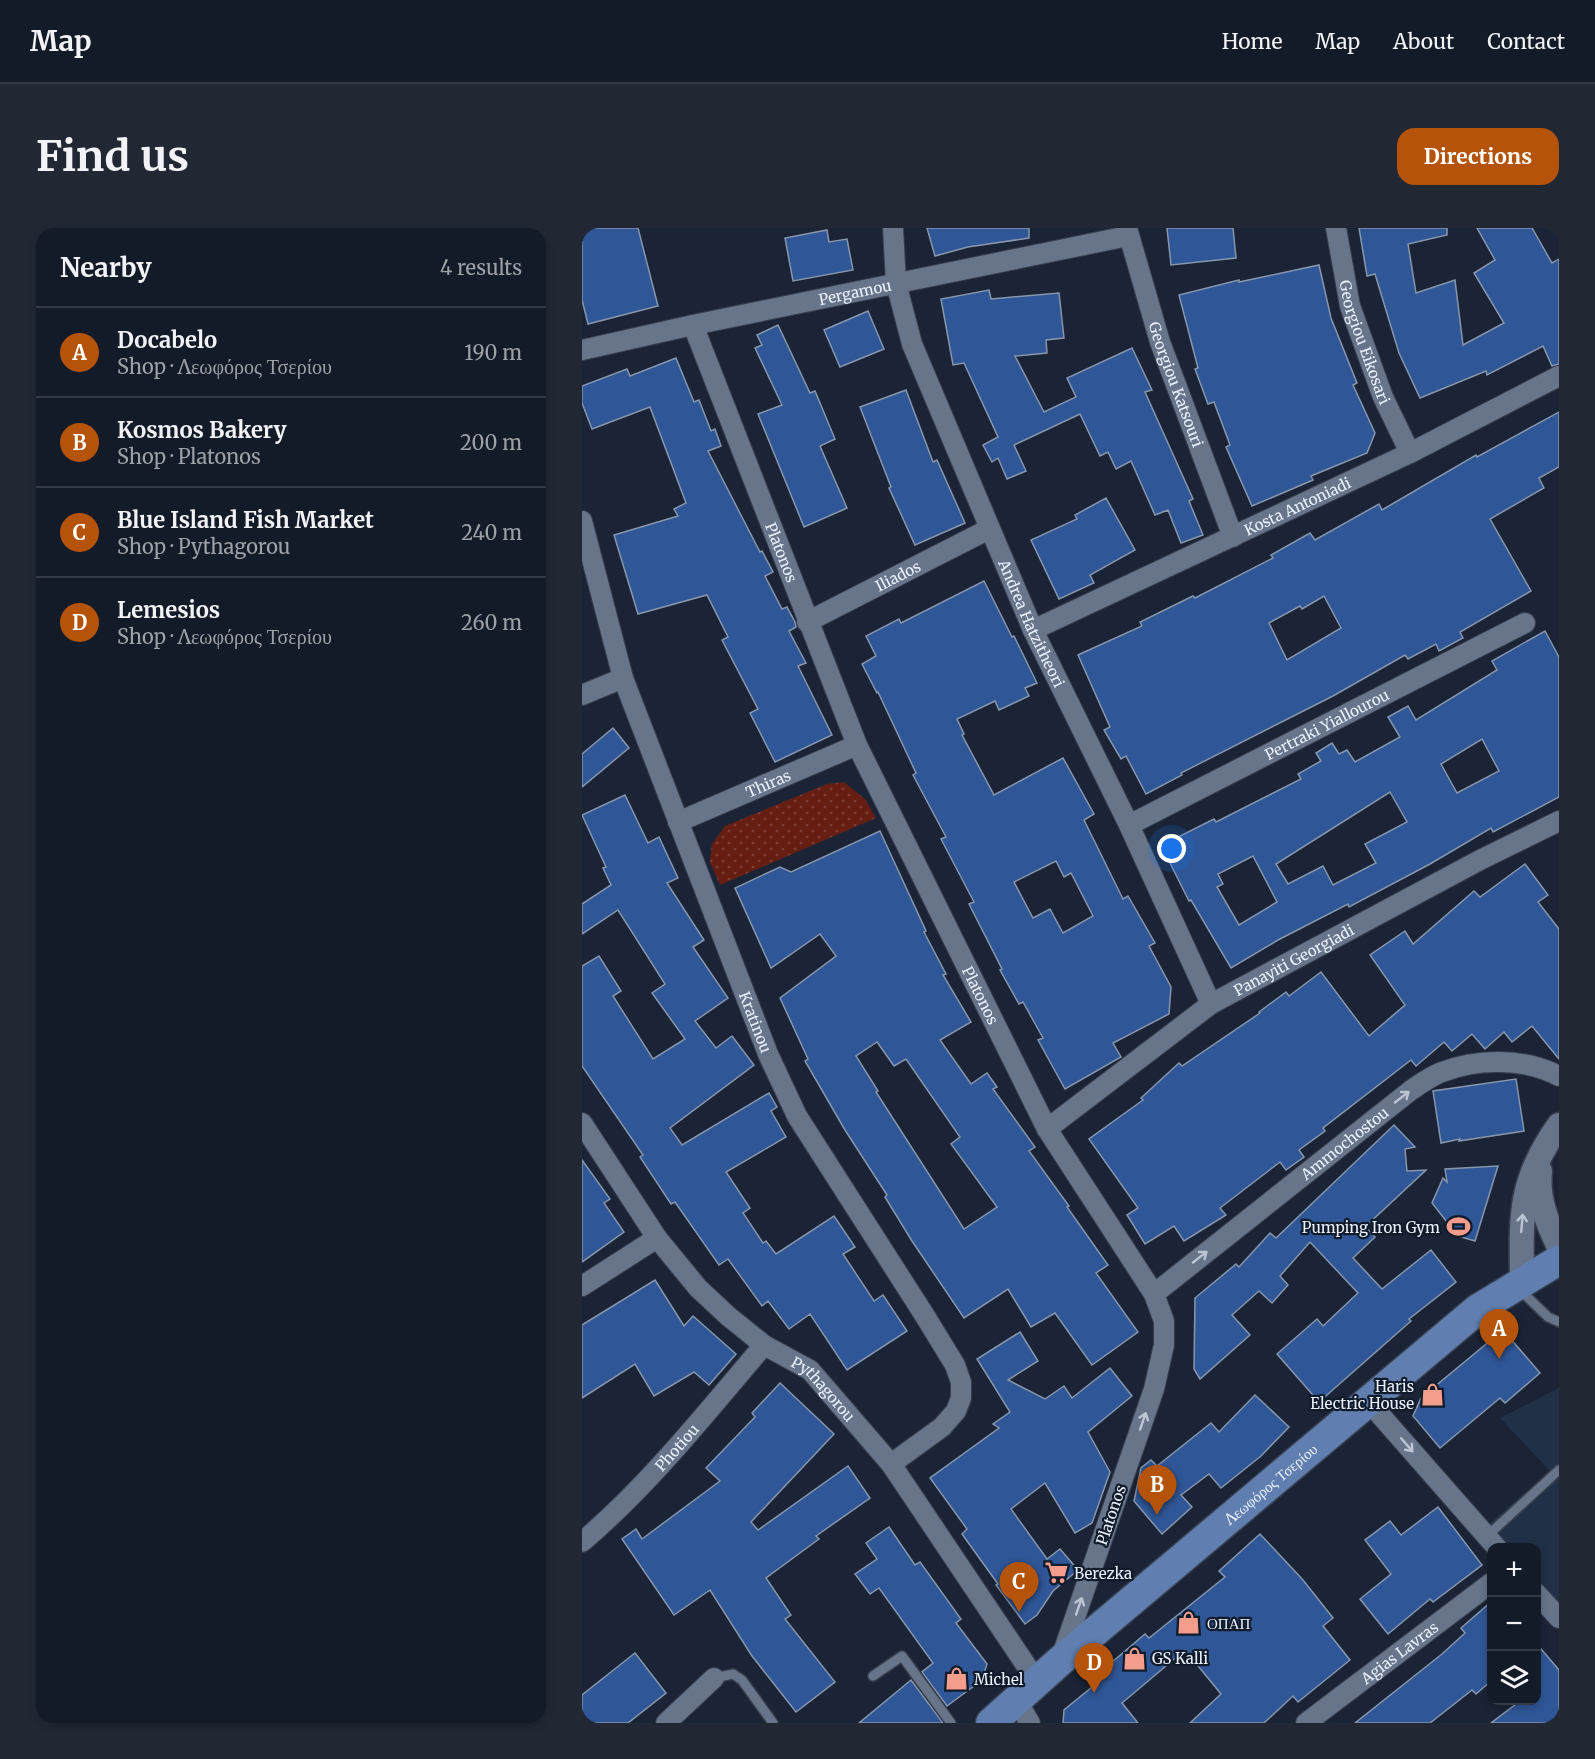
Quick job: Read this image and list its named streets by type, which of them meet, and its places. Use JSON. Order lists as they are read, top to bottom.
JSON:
{
  "streets": {
    "main road": ["Λεωφόρος Τσερίου"],
    "street": [
      "Pergamou",
      "Georgiou Eikosari",
      "Georgiou Katsouri",
      "Kosta Antoniadi",
      "Platonos",
      "Iliados",
      "Andrea Hatzitheori",
      "Pertraki Yiallourou",
      "Thiras",
      "Panayiti Georgiadi",
      "Kratinou",
      "Ammochostou",
      "Pythagorou",
      "Photiou",
      "Agias Lavras"
    ]
  },
  "crossings": [
    ["Pergamou", "Georgiou Katsouri"],
    ["Pergamou", "Platonos"],
    ["Pergamou", "Andrea Hatzitheori"],
    ["Georgiou Eikosari", "Kosta Antoniadi"],
    ["Georgiou Katsouri", "Kosta Antoniadi"],
    ["Kosta Antoniadi", "Andrea Hatzitheori"],
    ["Platonos", "Iliados"],
    ["Platonos", "Thiras"],
    ["Platonos", "Panayiti Georgiadi"],
    ["Platonos", "Ammochostou"],
    ["Platonos", "Λεωφόρος Τσερίου"],
    ["Iliados", "Andrea Hatzitheori"],
    ["Andrea Hatzitheori", "Pertraki Yiallourou"],
    ["Andrea Hatzitheori", "Panayiti Georgiadi"],
    ["Thiras", "Kratinou"],
    ["Kratinou", "Pythagorou"],
    ["Pythagorou", "Photiou"],
    ["Pythagorou", "Λεωφόρος Τσερίου"]
  ],
  "one_way": ["Ammochostou"],
  "places": {
    "sports": ["Pumping Iron Gym"],
    "shop": [
      "Haris Electric House",
      "ΟΠΑΠ",
      "GS Kalli",
      "Michel"
    ],
    "supermarket": ["Berezka"]
  },
  "page": {
    "header": "Map",
    "nav": [
      "Home",
      "Map",
      "About",
      "Contact"
    ],
    "buttons": "Directions",
    "title": "Find us",
    "heading": ["Nearby", "4 results"],
    "list": [
      {
        "mark": "A",
        "name": "Docabelo",
        "note": "Shop · Λεωφόρος Τσερίου",
        "value": "190 m"
      },
      {
        "mark": "B",
        "name": "Kosmos Bakery",
        "note": "Shop · Platonos",
        "value": "200 m"
      },
      {
        "mark": "C",
        "name": "Blue Island Fish Market",
        "note": "Shop · Pythagorou",
        "value": "240 m"
      },
      {
        "mark": "D",
        "name": "Lemesios",
        "note": "Shop · Λεωφόρος Τσερίου",
        "value": "260 m"
      }
    ],
    "pins": [
      "A",
      "B",
      "C",
      "D"
    ],
    "map_buttons": ["+", "−"]
  }
}
